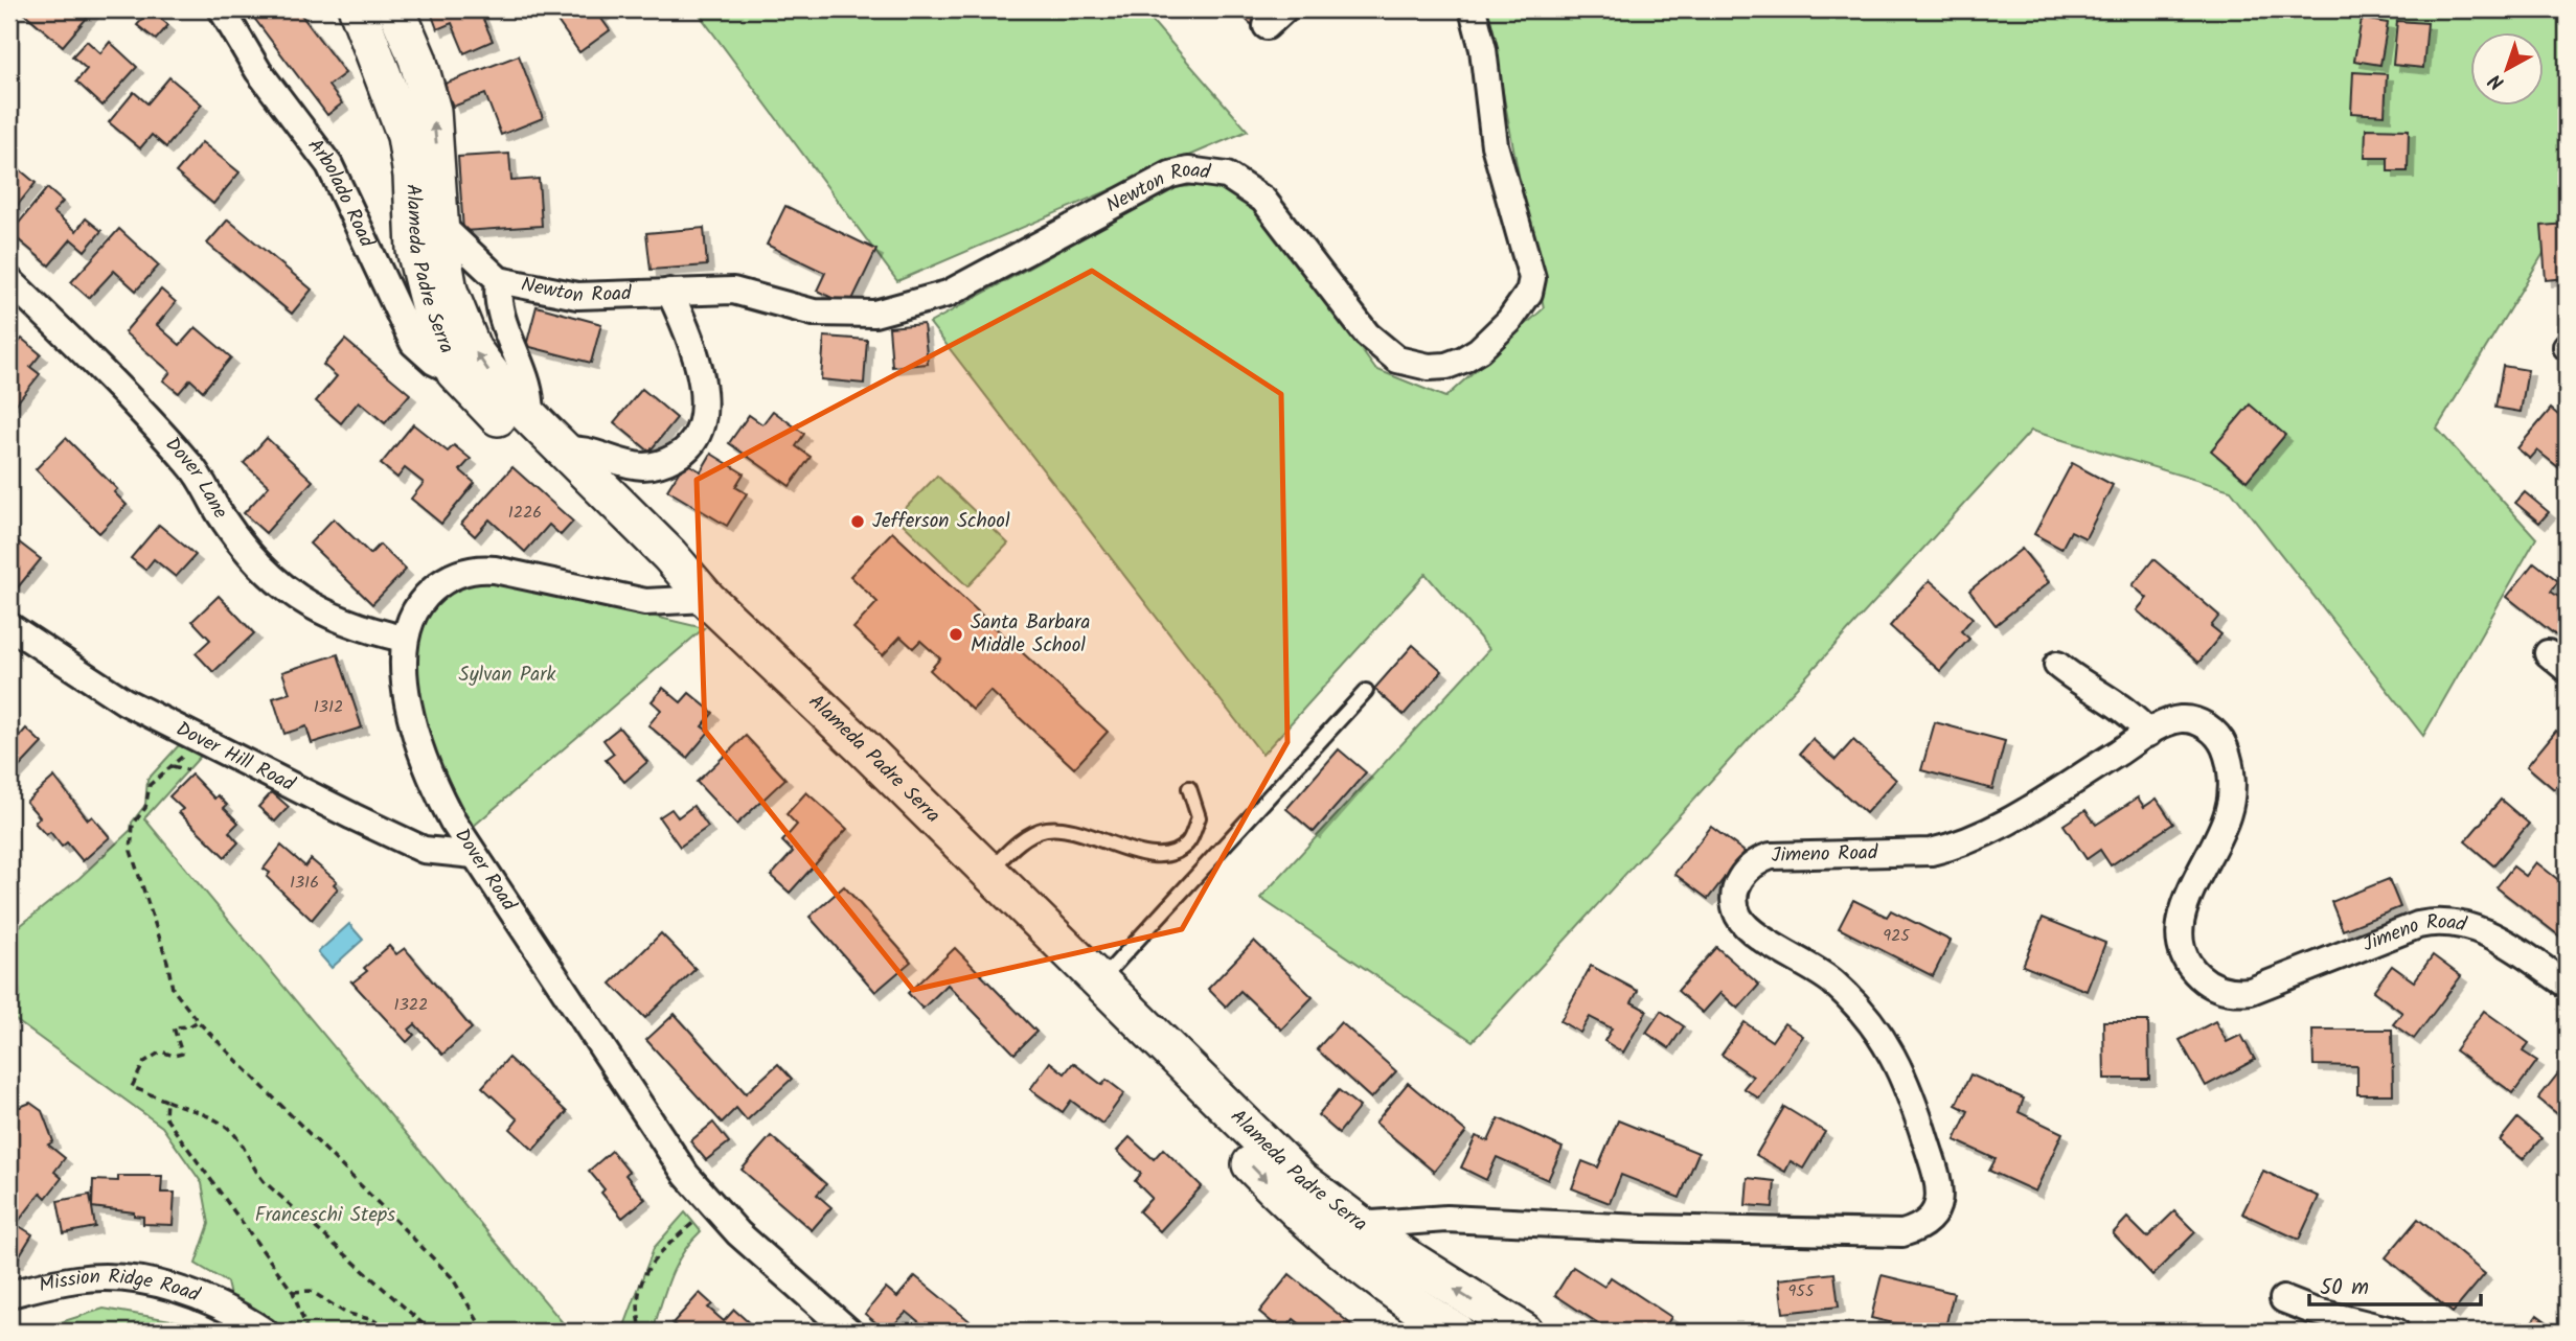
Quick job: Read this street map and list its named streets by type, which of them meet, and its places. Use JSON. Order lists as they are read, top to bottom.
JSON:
{
  "streets": {
    "street": [
      "Arbolado Road",
      "Newton Road",
      "Alameda Padre Serra",
      "Dover Lane",
      "Dover Hill Road",
      "Jimeno Road",
      "Dover Road",
      "Mission Ridge Road"
    ]
  },
  "crossings": [
    ["Arbolado Road", "Alameda Padre Serra"],
    ["Newton Road", "Alameda Padre Serra"],
    ["Alameda Padre Serra", "Jimeno Road"],
    ["Alameda Padre Serra", "Dover Road"],
    ["Dover Lane", "Dover Road"],
    ["Dover Hill Road", "Dover Road"]
  ],
  "parks": ["Sylvan Park", "Franceschi Steps"],
  "places": ["Jefferson School", "Santa Barbara Middle School"],
  "house_numbers": [
    "1226",
    "1312",
    "1316",
    "925",
    "1322",
    "955"
  ],
  "scale_bar": "50 m",
  "north": "bottom left"
}
